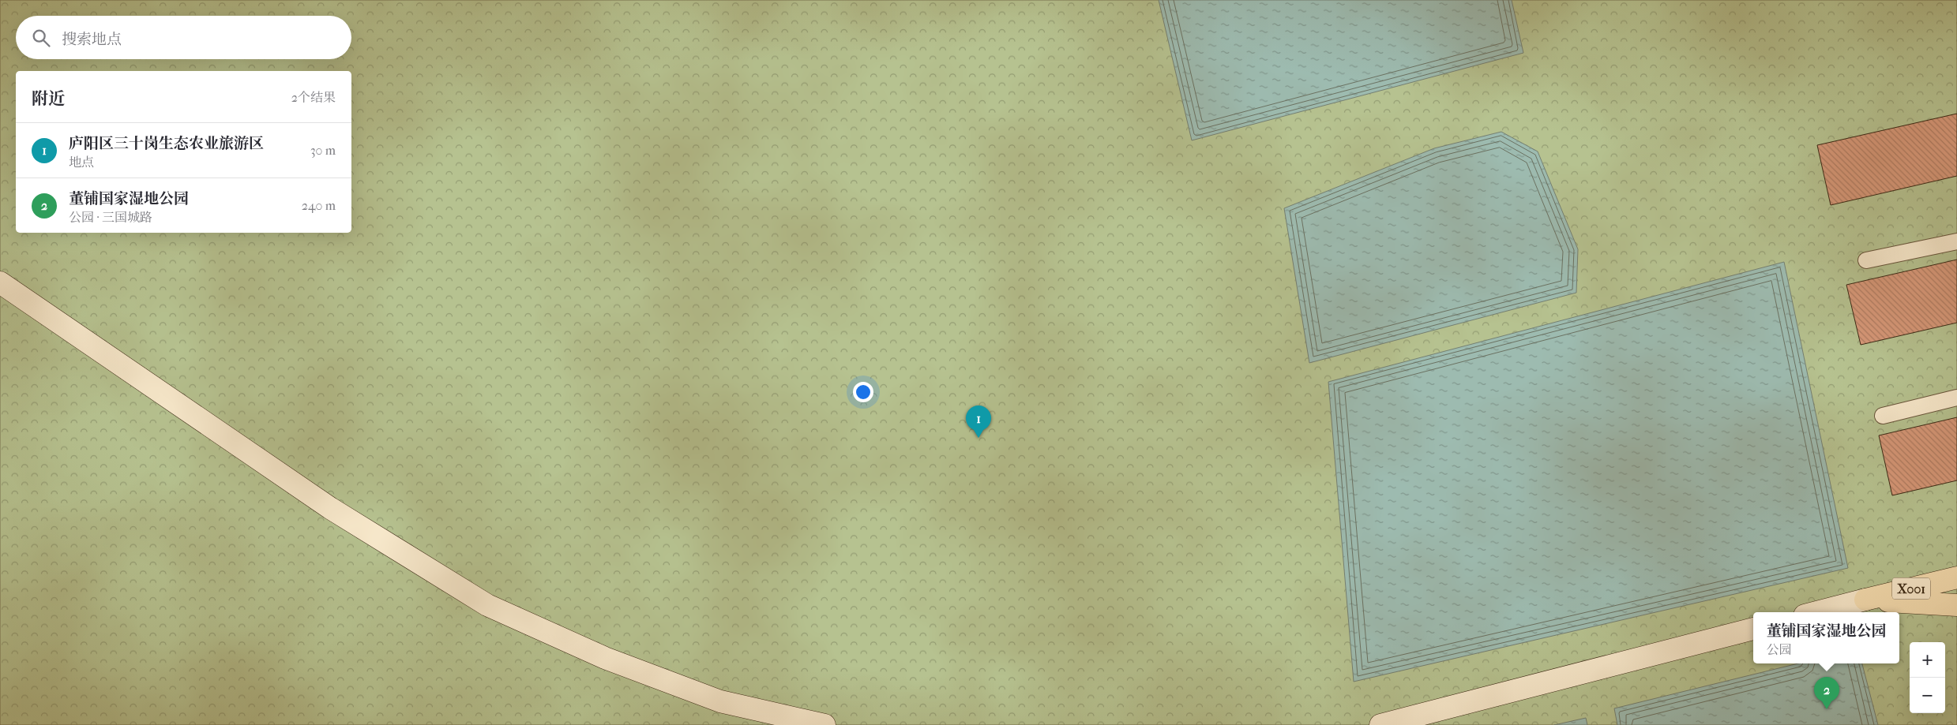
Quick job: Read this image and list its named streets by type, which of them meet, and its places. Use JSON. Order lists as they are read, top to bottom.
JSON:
{
  "streets": {
    "main road": ["X001"]
  },
  "page": {
    "search": "搜索地点",
    "heading": ["附近", "2个结果"],
    "list": [
      {
        "mark": "1",
        "name": "庐阳区三十岗生态农业旅游区",
        "note": "地点",
        "value": "30 m"
      },
      {
        "mark": "2",
        "name": "董铺国家湿地公园",
        "note": "公园 · 三国城路",
        "value": "240 m"
      }
    ],
    "pins": ["1", "2"],
    "popup": ["董铺国家湿地公园", "公园"],
    "map_buttons": ["+", "−"]
  }
}
